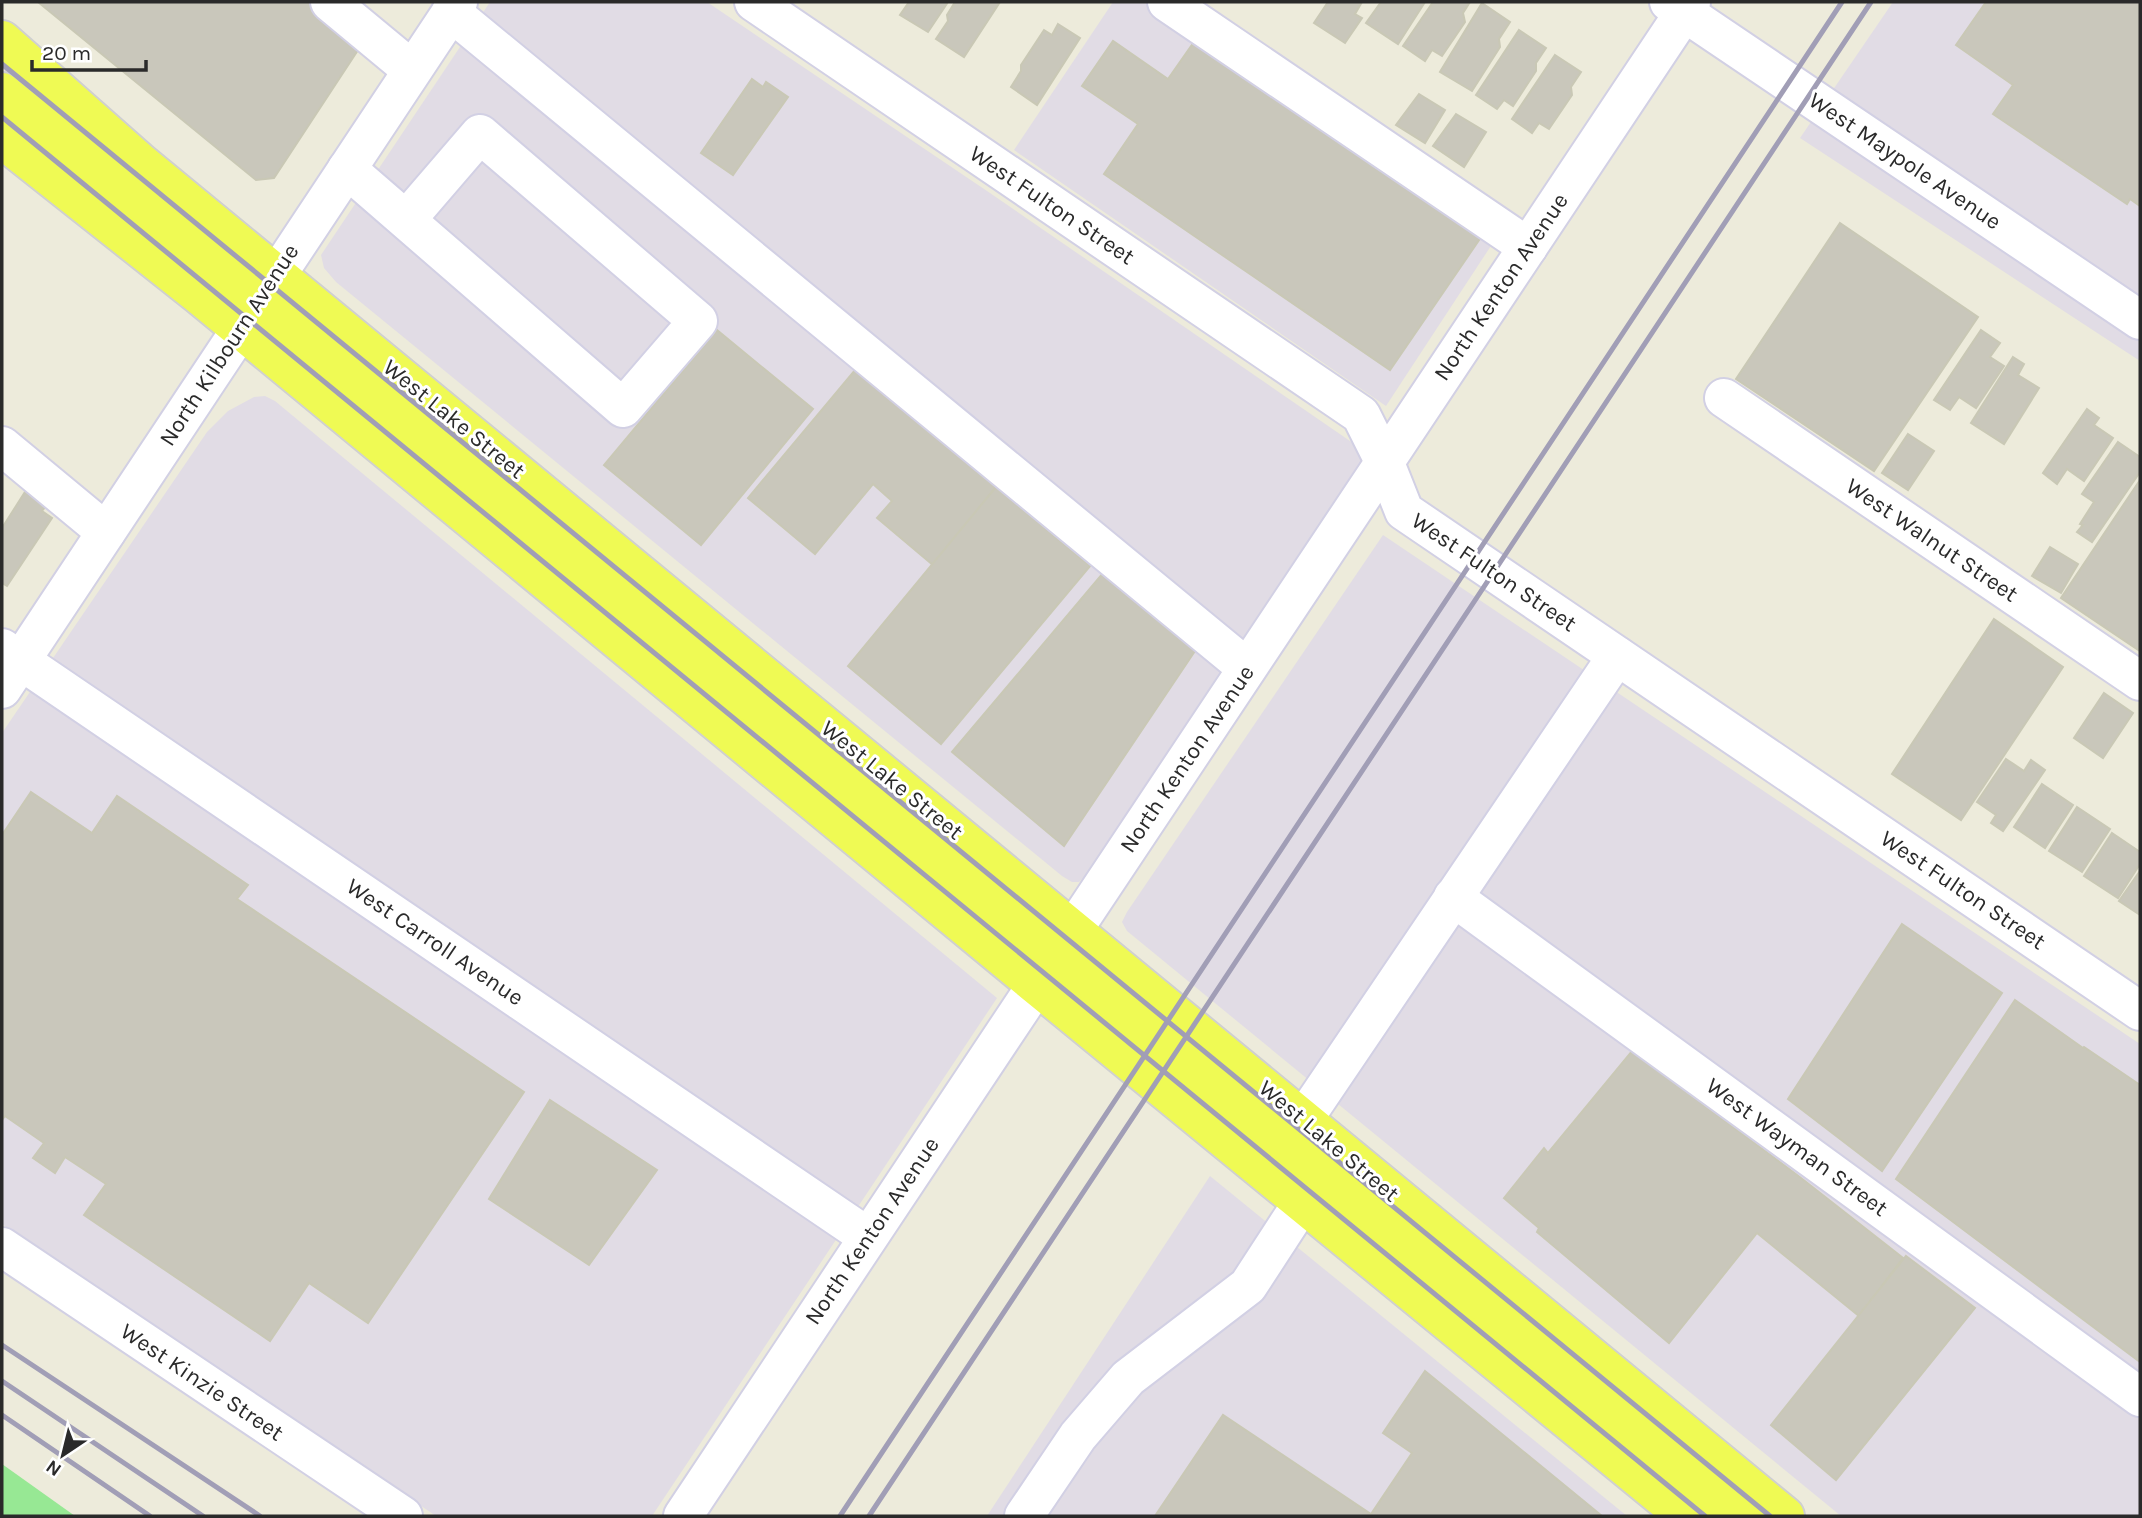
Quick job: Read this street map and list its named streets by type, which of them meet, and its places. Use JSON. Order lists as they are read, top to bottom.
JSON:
{
  "streets": {
    "main road": ["West Lake Street"],
    "street": [
      "West Maypole Avenue",
      "West Fulton Street",
      "North Kenton Avenue",
      "North Kilbourn Avenue",
      "West Walnut Street",
      "West Carroll Avenue",
      "West Wayman Street",
      "West Kinzie Street"
    ]
  },
  "crossings": [
    ["West Maypole Avenue", "North Kenton Avenue"],
    ["West Fulton Street", "North Kenton Avenue"],
    ["North Kenton Avenue", "West Lake Street"],
    ["North Kenton Avenue", "West Carroll Avenue"],
    ["North Kilbourn Avenue", "West Lake Street"],
    ["North Kilbourn Avenue", "West Carroll Avenue"]
  ],
  "scale_bar": "20 m",
  "north": "bottom left"
}
